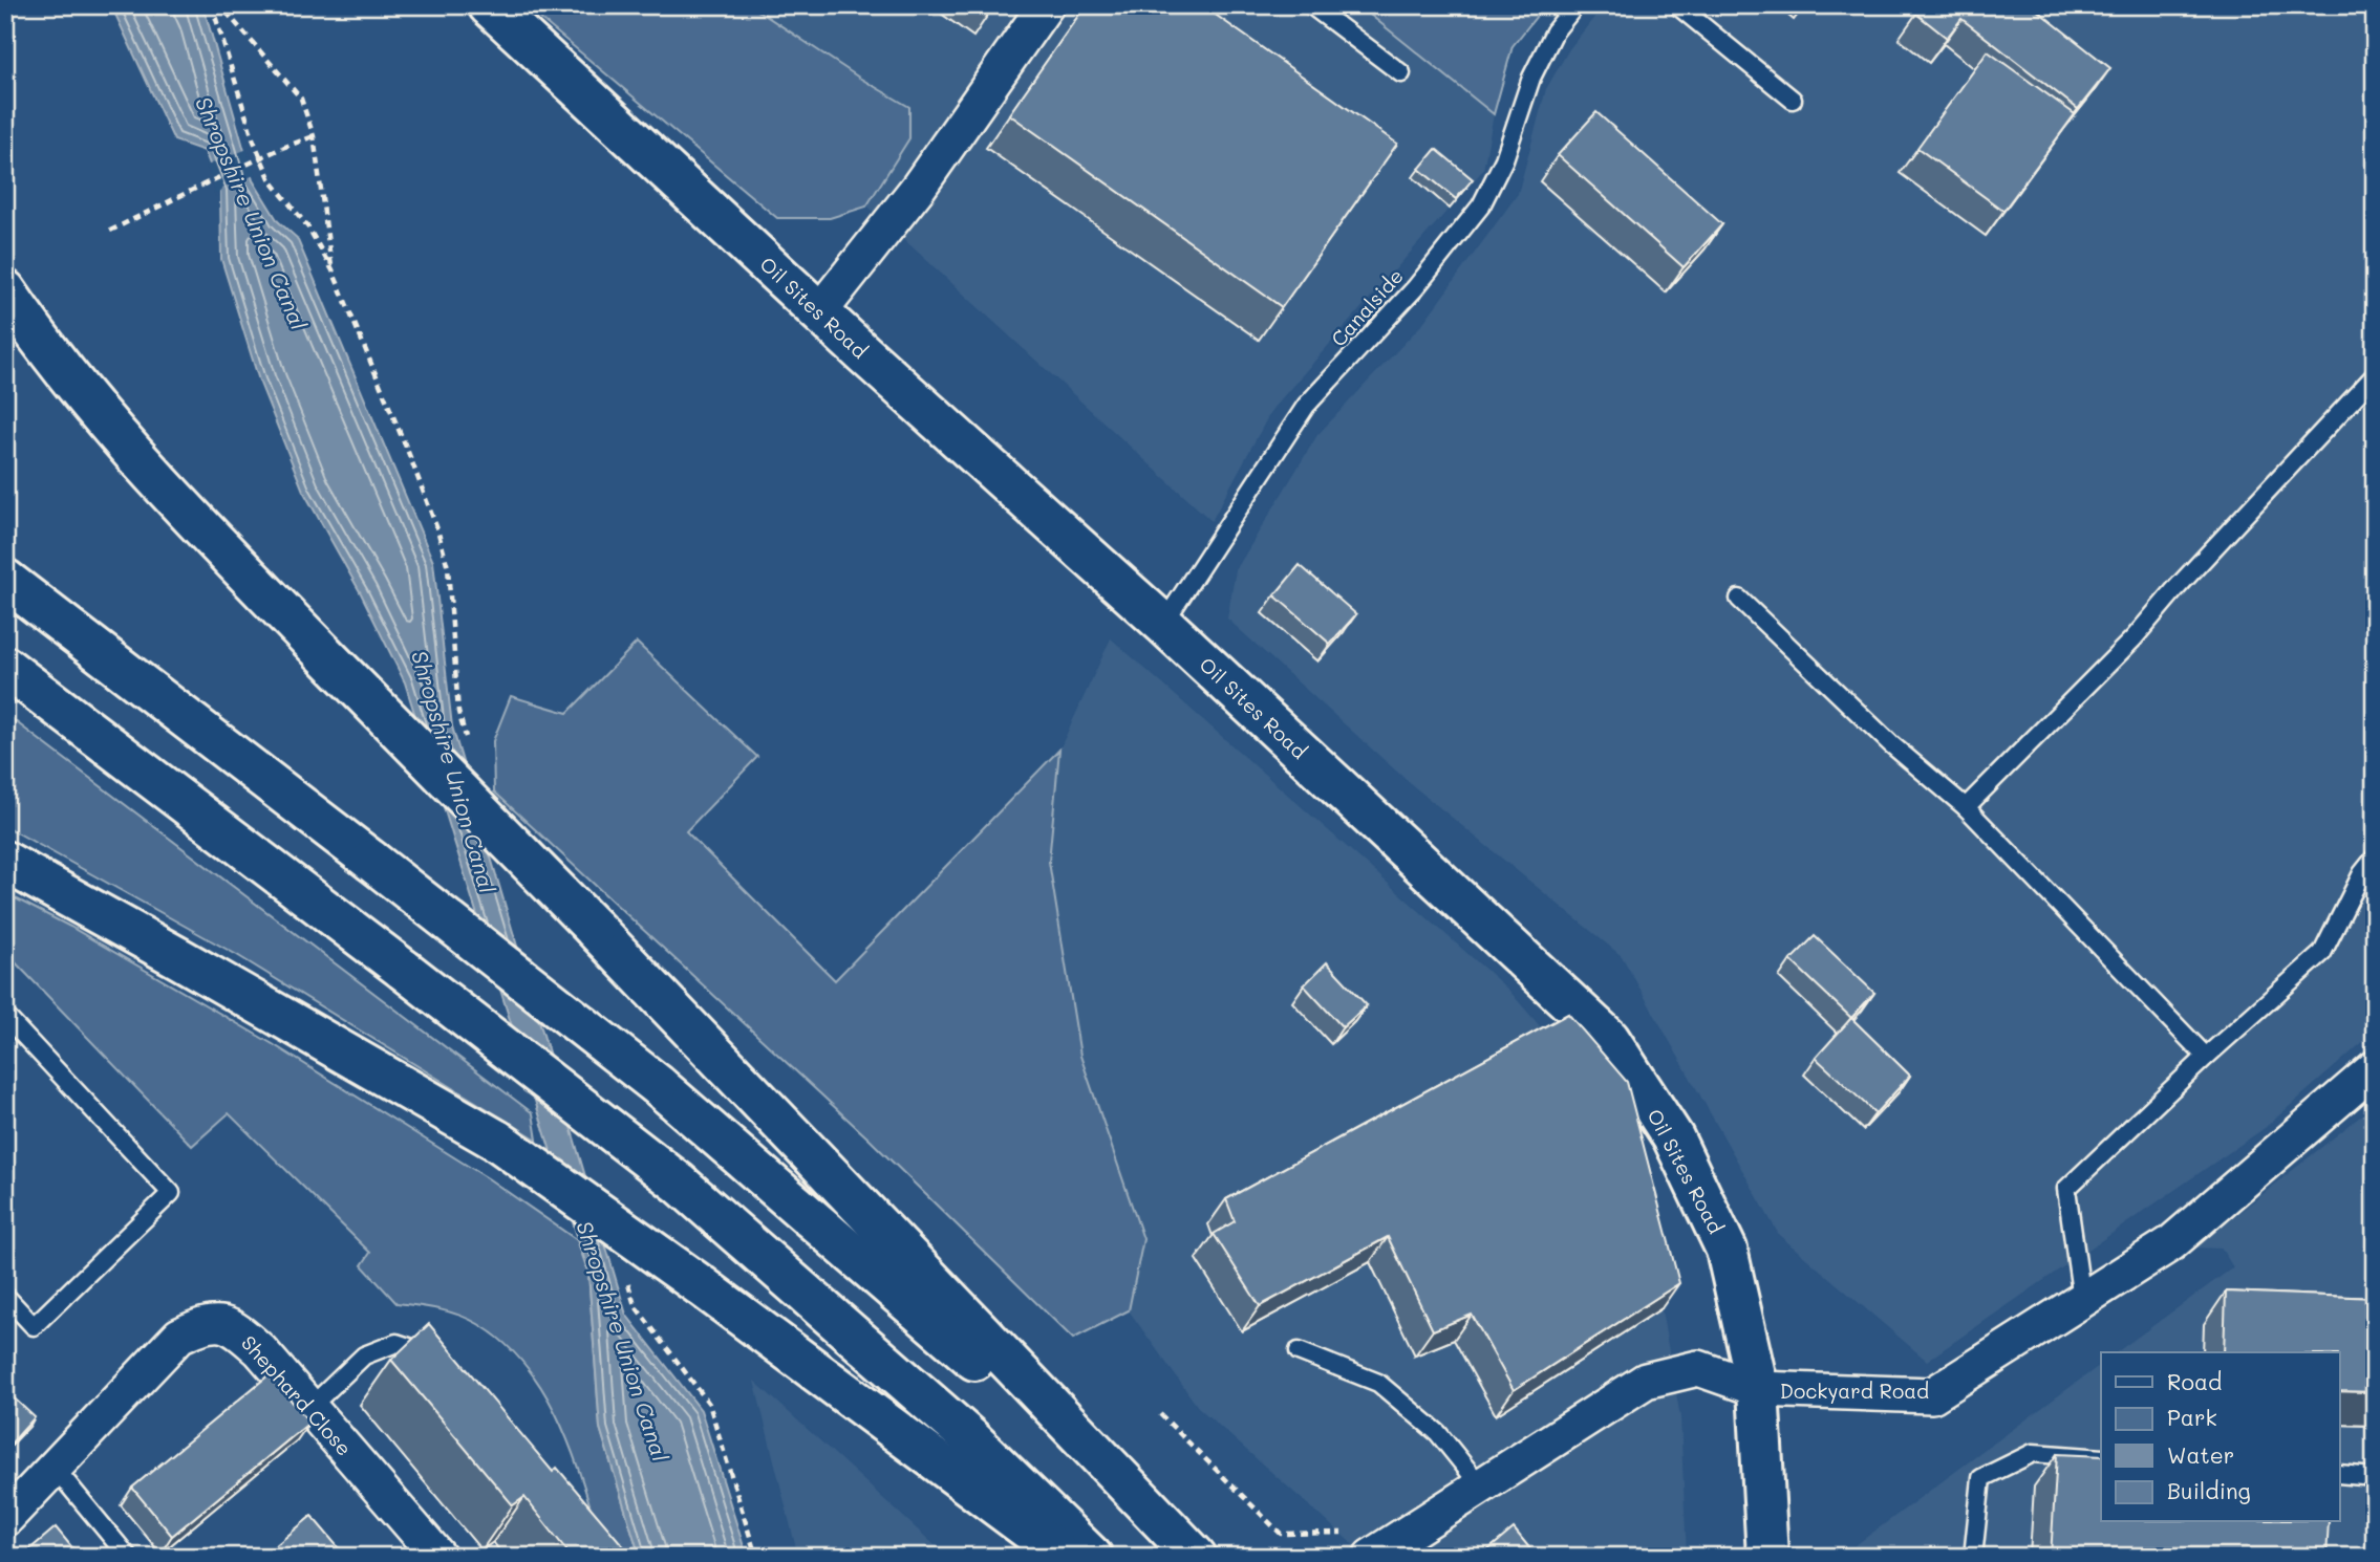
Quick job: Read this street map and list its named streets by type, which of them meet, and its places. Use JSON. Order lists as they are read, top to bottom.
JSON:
{
  "streets": {
    "main road": ["Oil Sites Road"],
    "street": ["Dockyard Road", "Shephard Close"],
    "lane": ["Canalside"]
  },
  "crossings": [
    ["Oil Sites Road", "Canalside"],
    ["Oil Sites Road", "Dockyard Road"]
  ],
  "water": ["Shropshire Union Canal"],
  "legend": [
    "Road",
    "Park",
    "Water",
    "Building"
  ]
}
